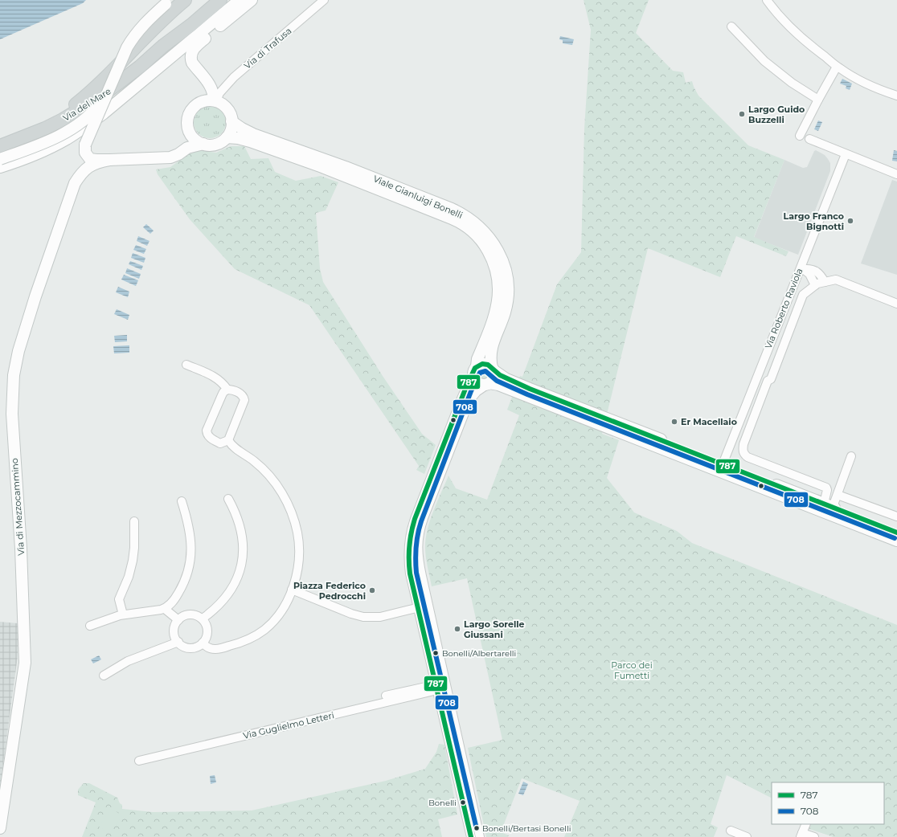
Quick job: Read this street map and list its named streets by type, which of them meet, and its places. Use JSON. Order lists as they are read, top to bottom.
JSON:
{
  "streets": {
    "main road": ["Via del Mare", "Viale Gianluigi Bonelli", "Via di Mezzocammino"],
    "street": ["Via di Trafusa", "Via Roberto Raviola", "Via Guglielmo Letteri"]
  },
  "crossings": [
    ["Via di Trafusa", "Viale Gianluigi Bonelli"],
    ["Via di Trafusa", "Via di Mezzocammino"],
    ["Viale Gianluigi Bonelli", "Via di Mezzocammino"],
    ["Viale Gianluigi Bonelli", "Via Guglielmo Letteri"]
  ],
  "parks": ["Parco dei Fumetti"],
  "places": [
    "Largo Guido Buzzelli",
    "Largo Franco Bignotti",
    "Er Macellaio",
    "Piazza Federico Pedrocchi",
    "Largo Sorelle Giussani",
    "Bonelli/Albertarelli",
    "Bonelli",
    "Bonelli/Bertasi Bonelli"
  ],
  "lines": ["transit line 787", "transit line 708"],
  "legend": ["787", "708"]
}
